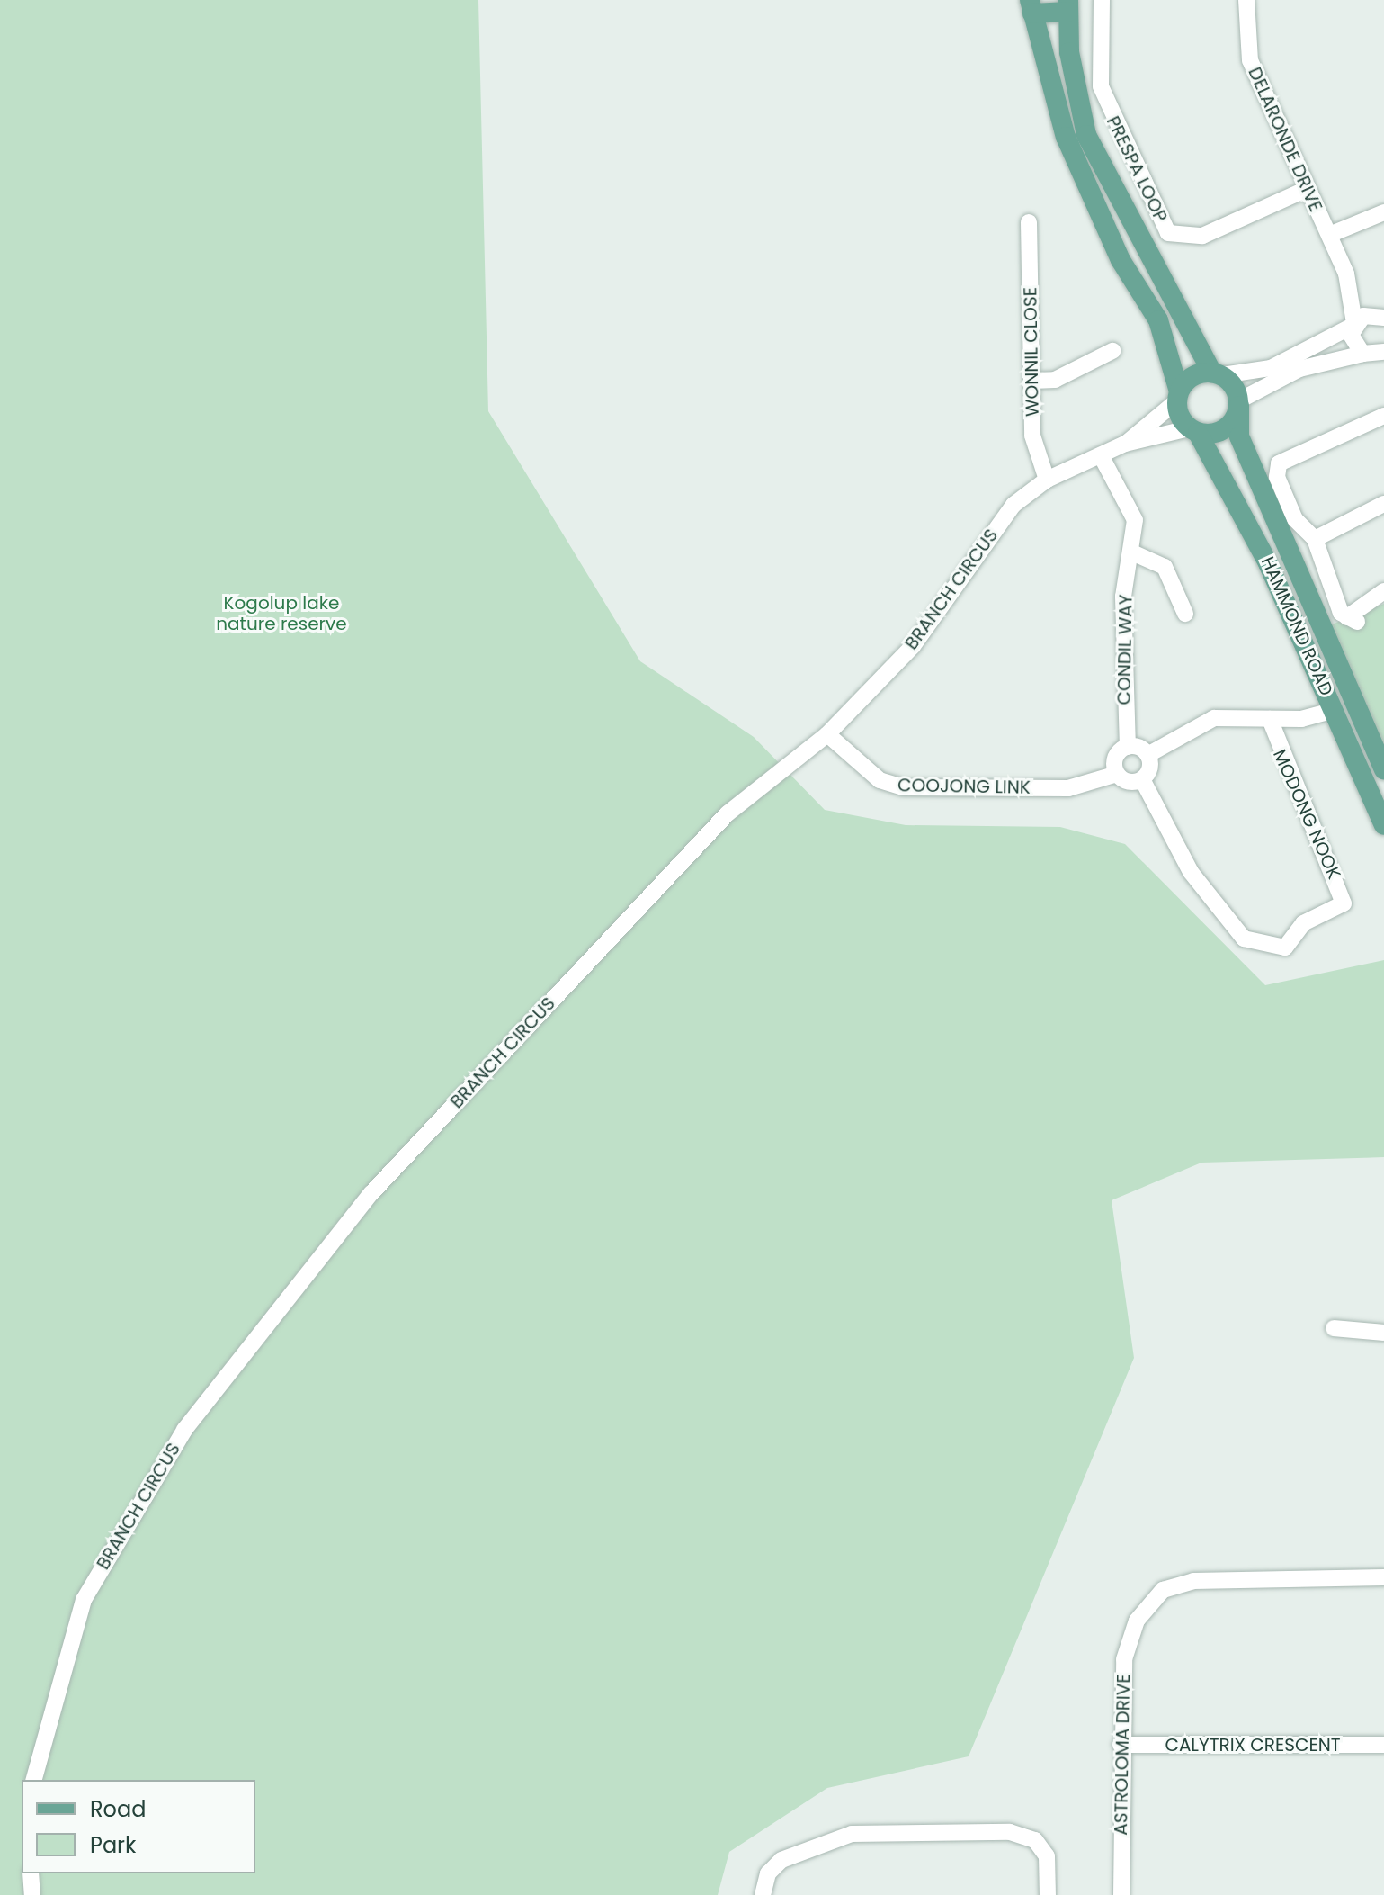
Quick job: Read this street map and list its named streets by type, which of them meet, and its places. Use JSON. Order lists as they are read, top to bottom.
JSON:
{
  "streets": {
    "main road": ["HAMMOND ROAD"],
    "street": [
      "DELARONDE DRIVE",
      "PRESPA LOOP",
      "WONNIL CLOSE",
      "BRANCH CIRCUS",
      "CONDIL WAY",
      "COOJONG LINK",
      "MODONG NOOK",
      "CALYTRIX CRESCENT",
      "ASTROLOMA DRIVE"
    ]
  },
  "crossings": [
    ["DELARONDE DRIVE", "PRESPA LOOP"],
    ["WONNIL CLOSE", "BRANCH CIRCUS"],
    ["BRANCH CIRCUS", "HAMMOND ROAD"],
    ["BRANCH CIRCUS", "CONDIL WAY"],
    ["BRANCH CIRCUS", "COOJONG LINK"],
    ["CALYTRIX CRESCENT", "ASTROLOMA DRIVE"]
  ],
  "parks": ["Kogolup lake nature reserve"],
  "legend": ["Road", "Park"]
}
